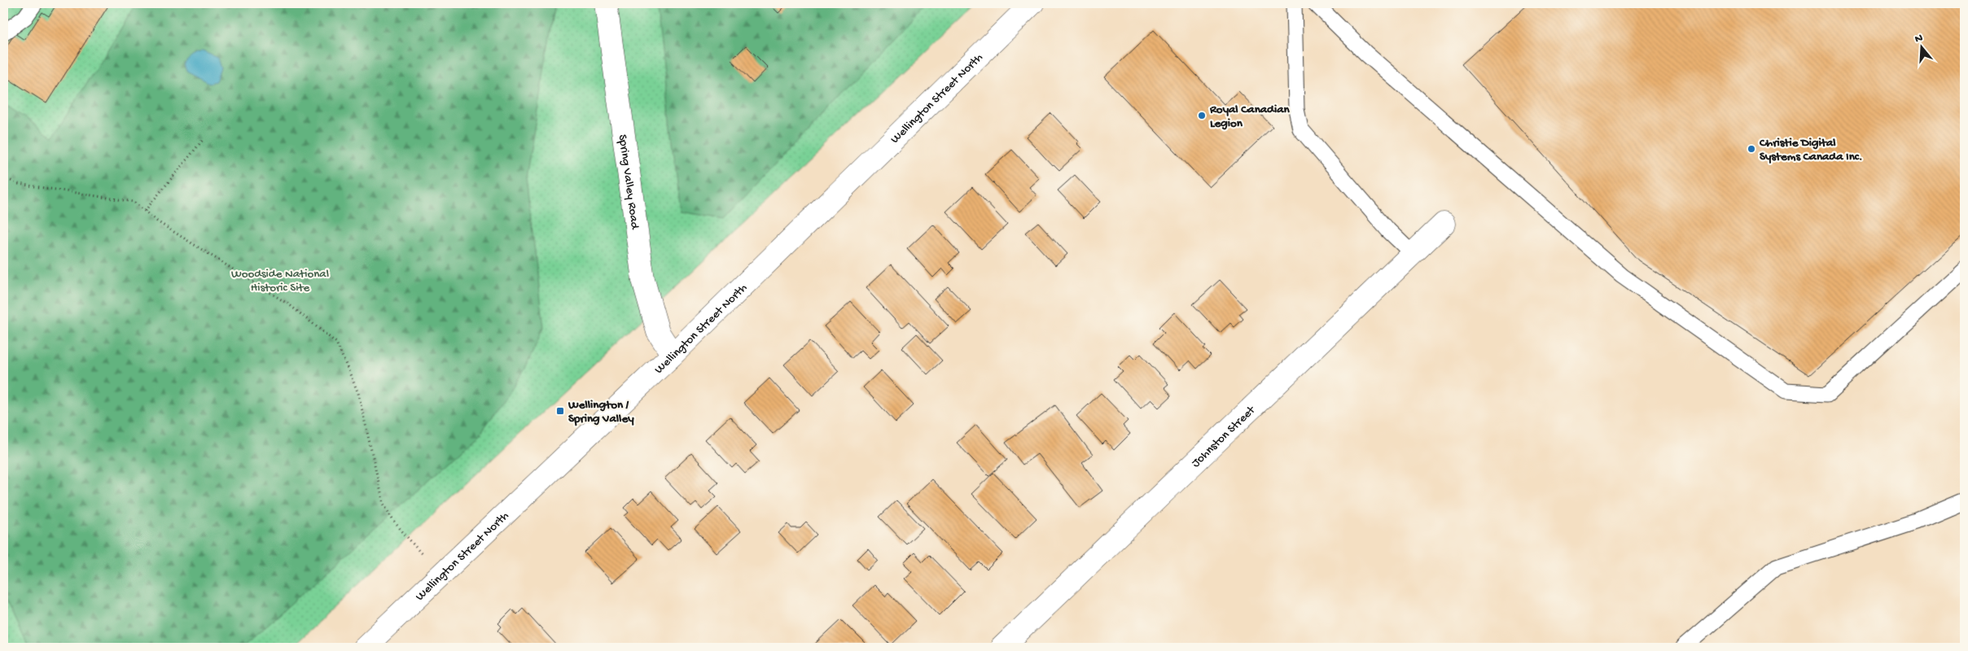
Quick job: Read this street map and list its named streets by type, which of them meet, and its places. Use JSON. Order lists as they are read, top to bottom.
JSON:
{
  "streets": {
    "street": ["Wellington Street North", "Spring Valley Road", "Johnston Street"]
  },
  "crossings": [
    ["Wellington Street North", "Spring Valley Road"]
  ],
  "parks": ["Woodside National Historic Site"],
  "places": {
    "other": ["Royal Canadian Legion", "Christie Digital Systems Canada Inc."],
    "transit": ["Wellington / Spring Valley"]
  },
  "north": "top"
}
